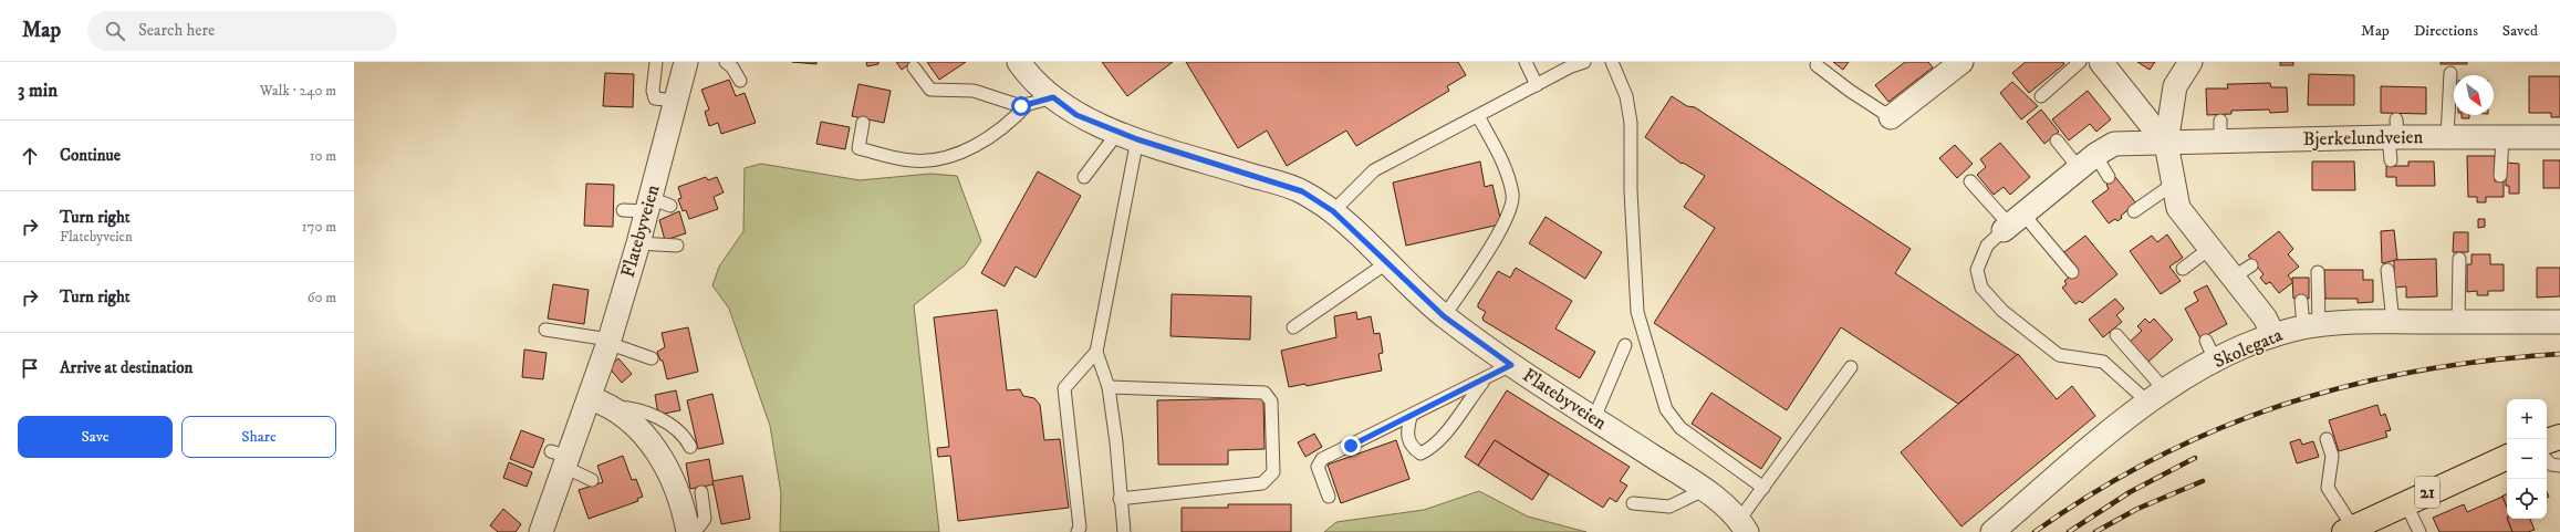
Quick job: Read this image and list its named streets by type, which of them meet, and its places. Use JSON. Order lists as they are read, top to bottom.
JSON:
{
  "streets": {
    "main road": ["21"],
    "street": ["Bjerkelundveien", "Flatebyveien", "Skolegata"]
  },
  "north": "bottom right",
  "page": {
    "header": "Map",
    "search": "Search here",
    "nav": ["Map", "Directions", "Saved"],
    "heading": ["3 min", "Walk · 240 m"],
    "list": [
      ["Continue", "10 m"],
      ["Turn right", "Flatebyveien", "170 m"],
      ["Turn right", "60 m"],
      "Arrive at destination"
    ],
    "map_buttons": ["+", "−"],
    "buttons": ["Save", "Share"]
  }
}
